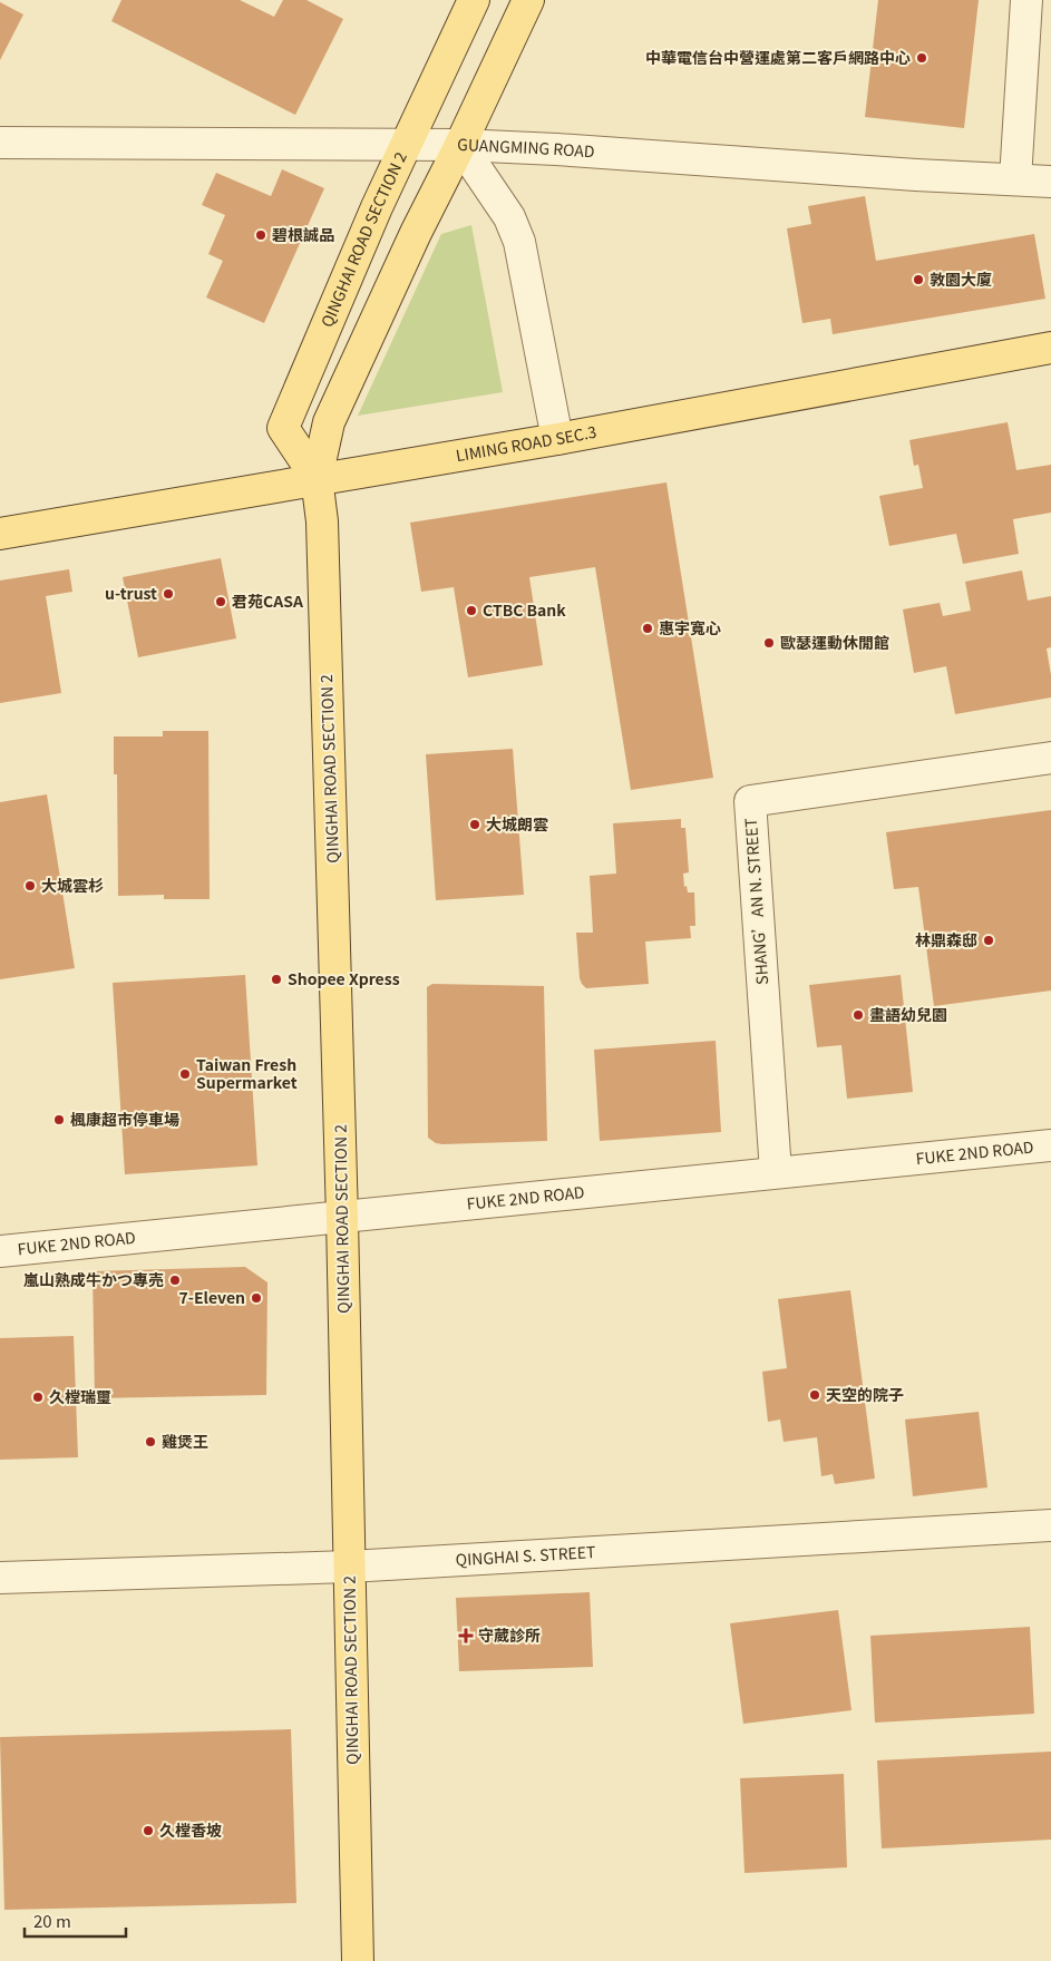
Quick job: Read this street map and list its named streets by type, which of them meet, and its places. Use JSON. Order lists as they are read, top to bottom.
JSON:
{
  "streets": {
    "main road": ["QINGHAI ROAD SECTION 2", "LIMING ROAD SEC.3"],
    "street": [
      "GUANGMING ROAD",
      "SHANG’AN N. STREET",
      "FUKE 2ND ROAD",
      "QINGHAI S. STREET"
    ]
  },
  "crossings": [
    ["GUANGMING ROAD", "QINGHAI ROAD SECTION 2"],
    ["QINGHAI ROAD SECTION 2", "LIMING ROAD SEC.3"],
    ["QINGHAI ROAD SECTION 2", "FUKE 2ND ROAD"],
    ["QINGHAI ROAD SECTION 2", "QINGHAI S. STREET"],
    ["SHANG’AN N. STREET", "FUKE 2ND ROAD"]
  ],
  "places": {
    "other": [
      "中華電信台中營運處第二客戶網路中心",
      "碧根誠品",
      "敦園大廈",
      "u-trust",
      "君苑CASA",
      "CTBC Bank",
      "惠宇寬心",
      "歐瑟運動休閒館",
      "大城朗雲",
      "大城雲杉",
      "林鼎森邸",
      "Shopee Xpress",
      "畫語幼兒園",
      "Taiwan Fresh Supermarket",
      "楓康超市停車場",
      "嵐山熟成牛かつ專売",
      "7-Eleven",
      "天空的院子",
      "久樘瑞璽",
      "雞煲王",
      "久樘香坡"
    ],
    "health": ["守葳診所"]
  },
  "scale_bar": "20 m"
}
